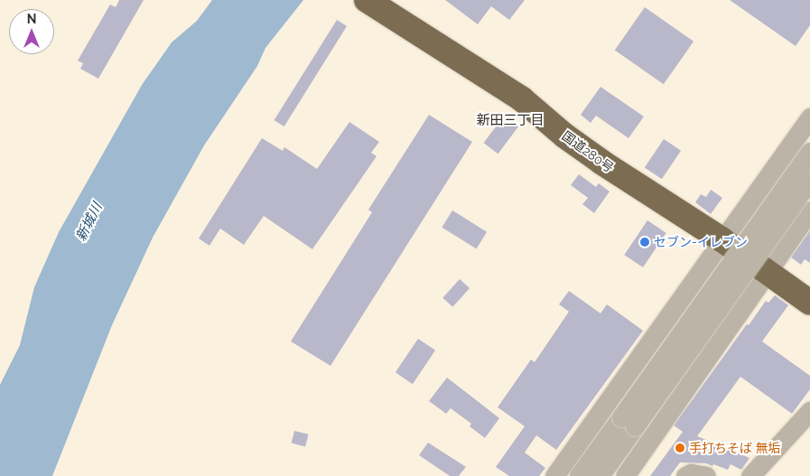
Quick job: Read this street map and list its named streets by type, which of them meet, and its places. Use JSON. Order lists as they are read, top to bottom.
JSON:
{
  "streets": {
    "highway": ["国道280号"]
  },
  "districts": ["新田三丁目"],
  "water": ["新城川"],
  "places": ["セブン-イレブン", "手打ちそば 無垢"],
  "north": "top"
}
